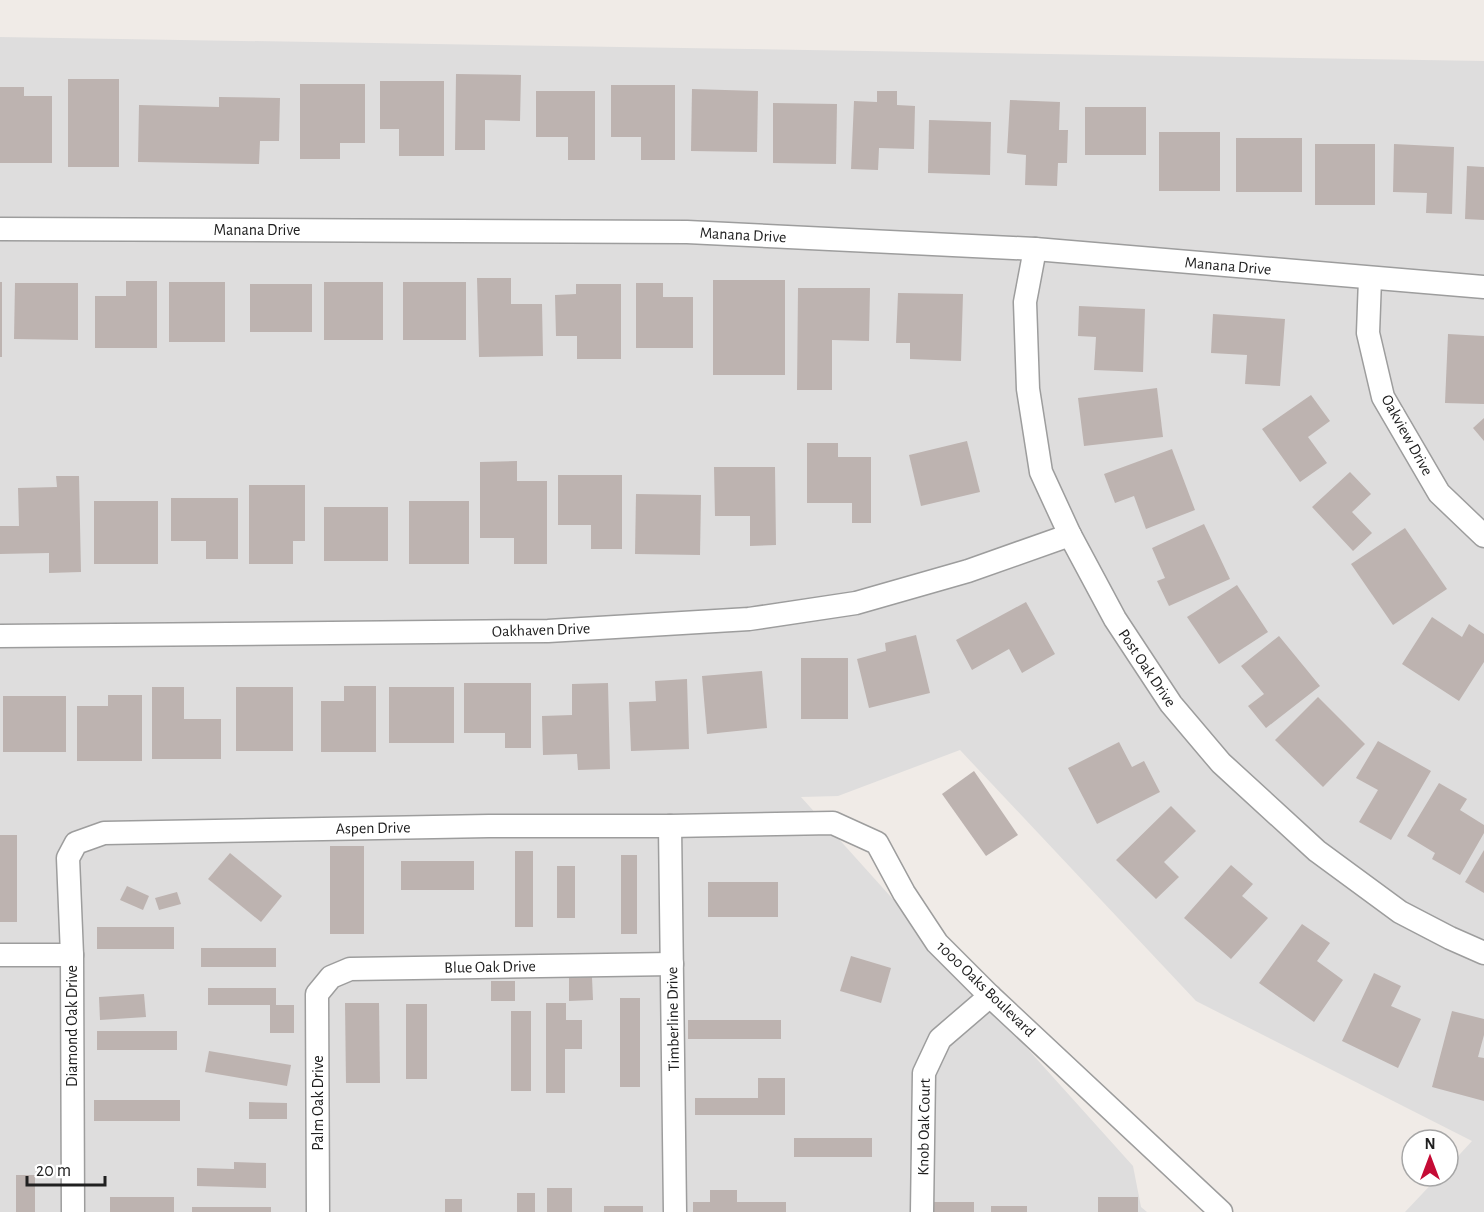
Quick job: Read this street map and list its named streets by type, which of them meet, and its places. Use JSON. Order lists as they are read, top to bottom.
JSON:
{
  "streets": {
    "street": [
      "Manana Drive",
      "Oakview Drive",
      "Oakhaven Drive",
      "Post Oak Drive",
      "Aspen Drive",
      "Blue Oak Drive",
      "1000 Oaks Boulevard",
      "Timberline Drive",
      "Diamond Oak Drive",
      "Palm Oak Drive",
      "Knob Oak Court"
    ]
  },
  "crossings": [
    ["Manana Drive", "Oakview Drive"],
    ["Manana Drive", "Post Oak Drive"],
    ["Oakhaven Drive", "Post Oak Drive"],
    ["Aspen Drive", "1000 Oaks Boulevard"],
    ["Aspen Drive", "Timberline Drive"],
    ["Aspen Drive", "Diamond Oak Drive"],
    ["Blue Oak Drive", "Timberline Drive"],
    ["Blue Oak Drive", "Palm Oak Drive"],
    ["1000 Oaks Boulevard", "Timberline Drive"],
    ["1000 Oaks Boulevard", "Knob Oak Court"]
  ],
  "scale_bar": "20 m",
  "north": "top"
}
